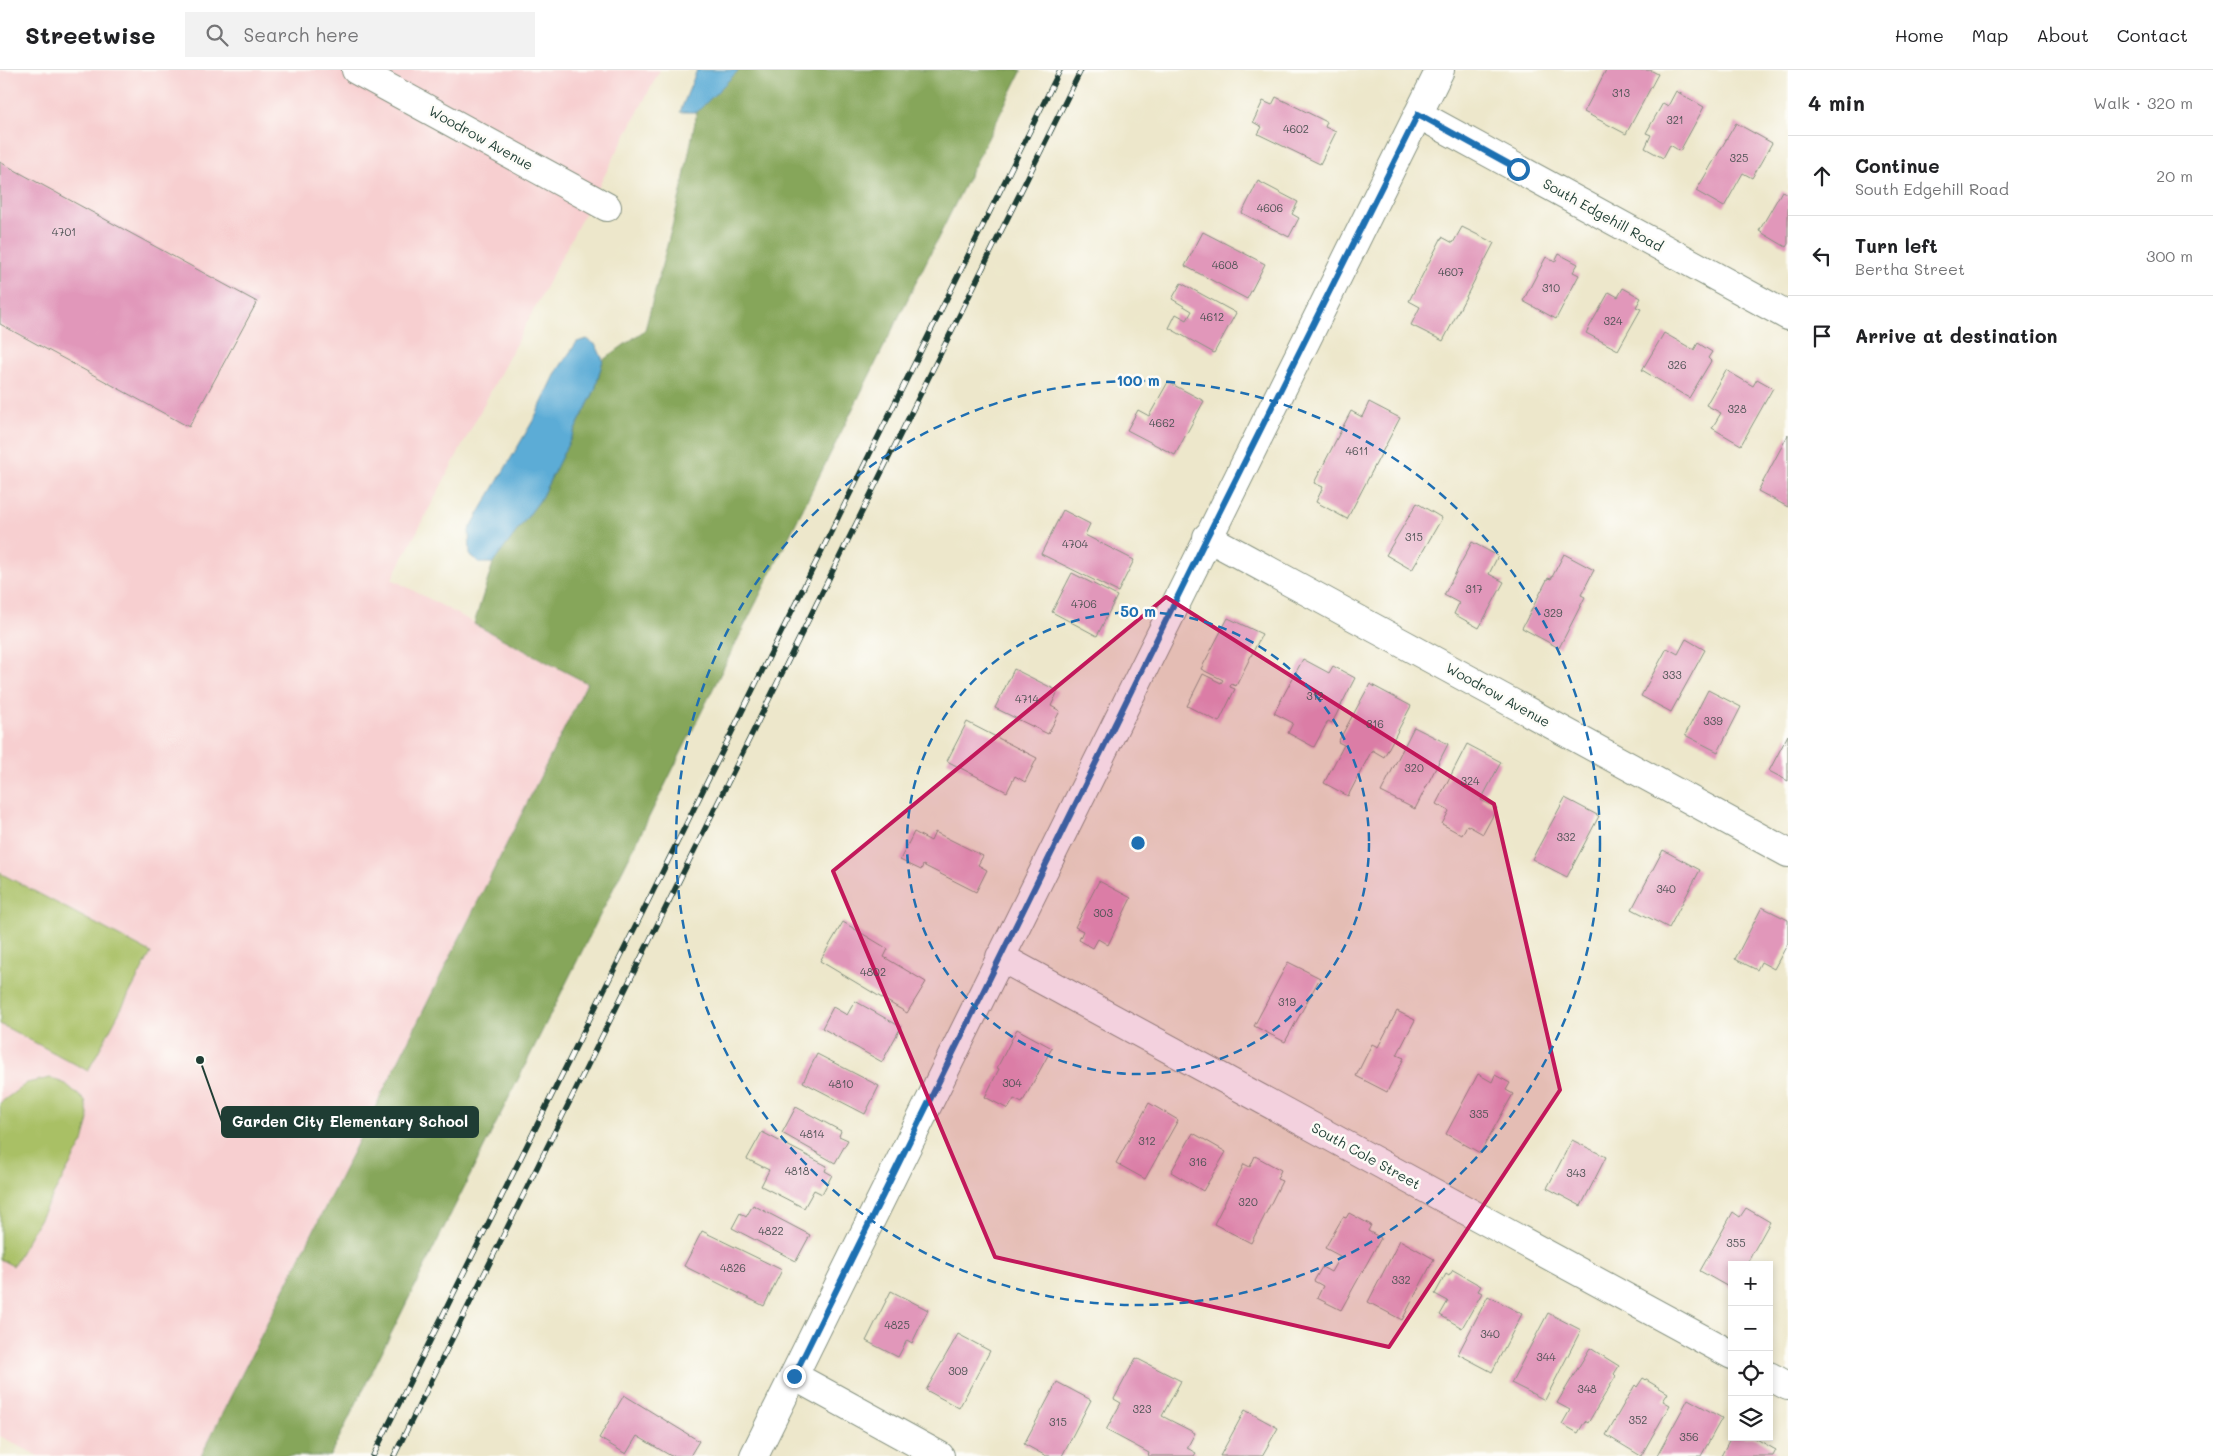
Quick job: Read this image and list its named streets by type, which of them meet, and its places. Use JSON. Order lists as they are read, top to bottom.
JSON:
{
  "streets": {
    "street": ["Woodrow Avenue", "South Edgehill Road", "South Cole Street"]
  },
  "places": ["Garden City Elementary School"],
  "house_numbers": [
    "313",
    "321",
    "4602",
    "325",
    "4606",
    "4701",
    "4608",
    "4607",
    "310",
    "4612",
    "324",
    "326",
    "328",
    "4662",
    "4611",
    "315",
    "4704",
    "317",
    "4706",
    "329",
    "333",
    "312",
    "4714",
    "339",
    "316",
    "320",
    "324",
    "332",
    "340",
    "303",
    "4802",
    "319",
    "304",
    "4810",
    "335",
    "4814",
    "312",
    "316",
    "4818",
    "343",
    "320",
    "4822",
    "355",
    "4826",
    "332",
    "4825",
    "340",
    "344",
    "309",
    "348",
    "323",
    "352",
    "315",
    "356"
  ],
  "page": {
    "header": "Streetwise",
    "search": "Search here",
    "nav": [
      "Home",
      "Map",
      "About",
      "Contact"
    ],
    "heading": ["4 min", "Walk · 320 m"],
    "list": [
      ["Continue", "South Edgehill Road", "20 m"],
      ["Turn left", "Bertha Street", "300 m"],
      "Arrive at destination"
    ],
    "map_buttons": ["+", "−"]
  },
  "rings": ["100 m", "50 m"]
}
